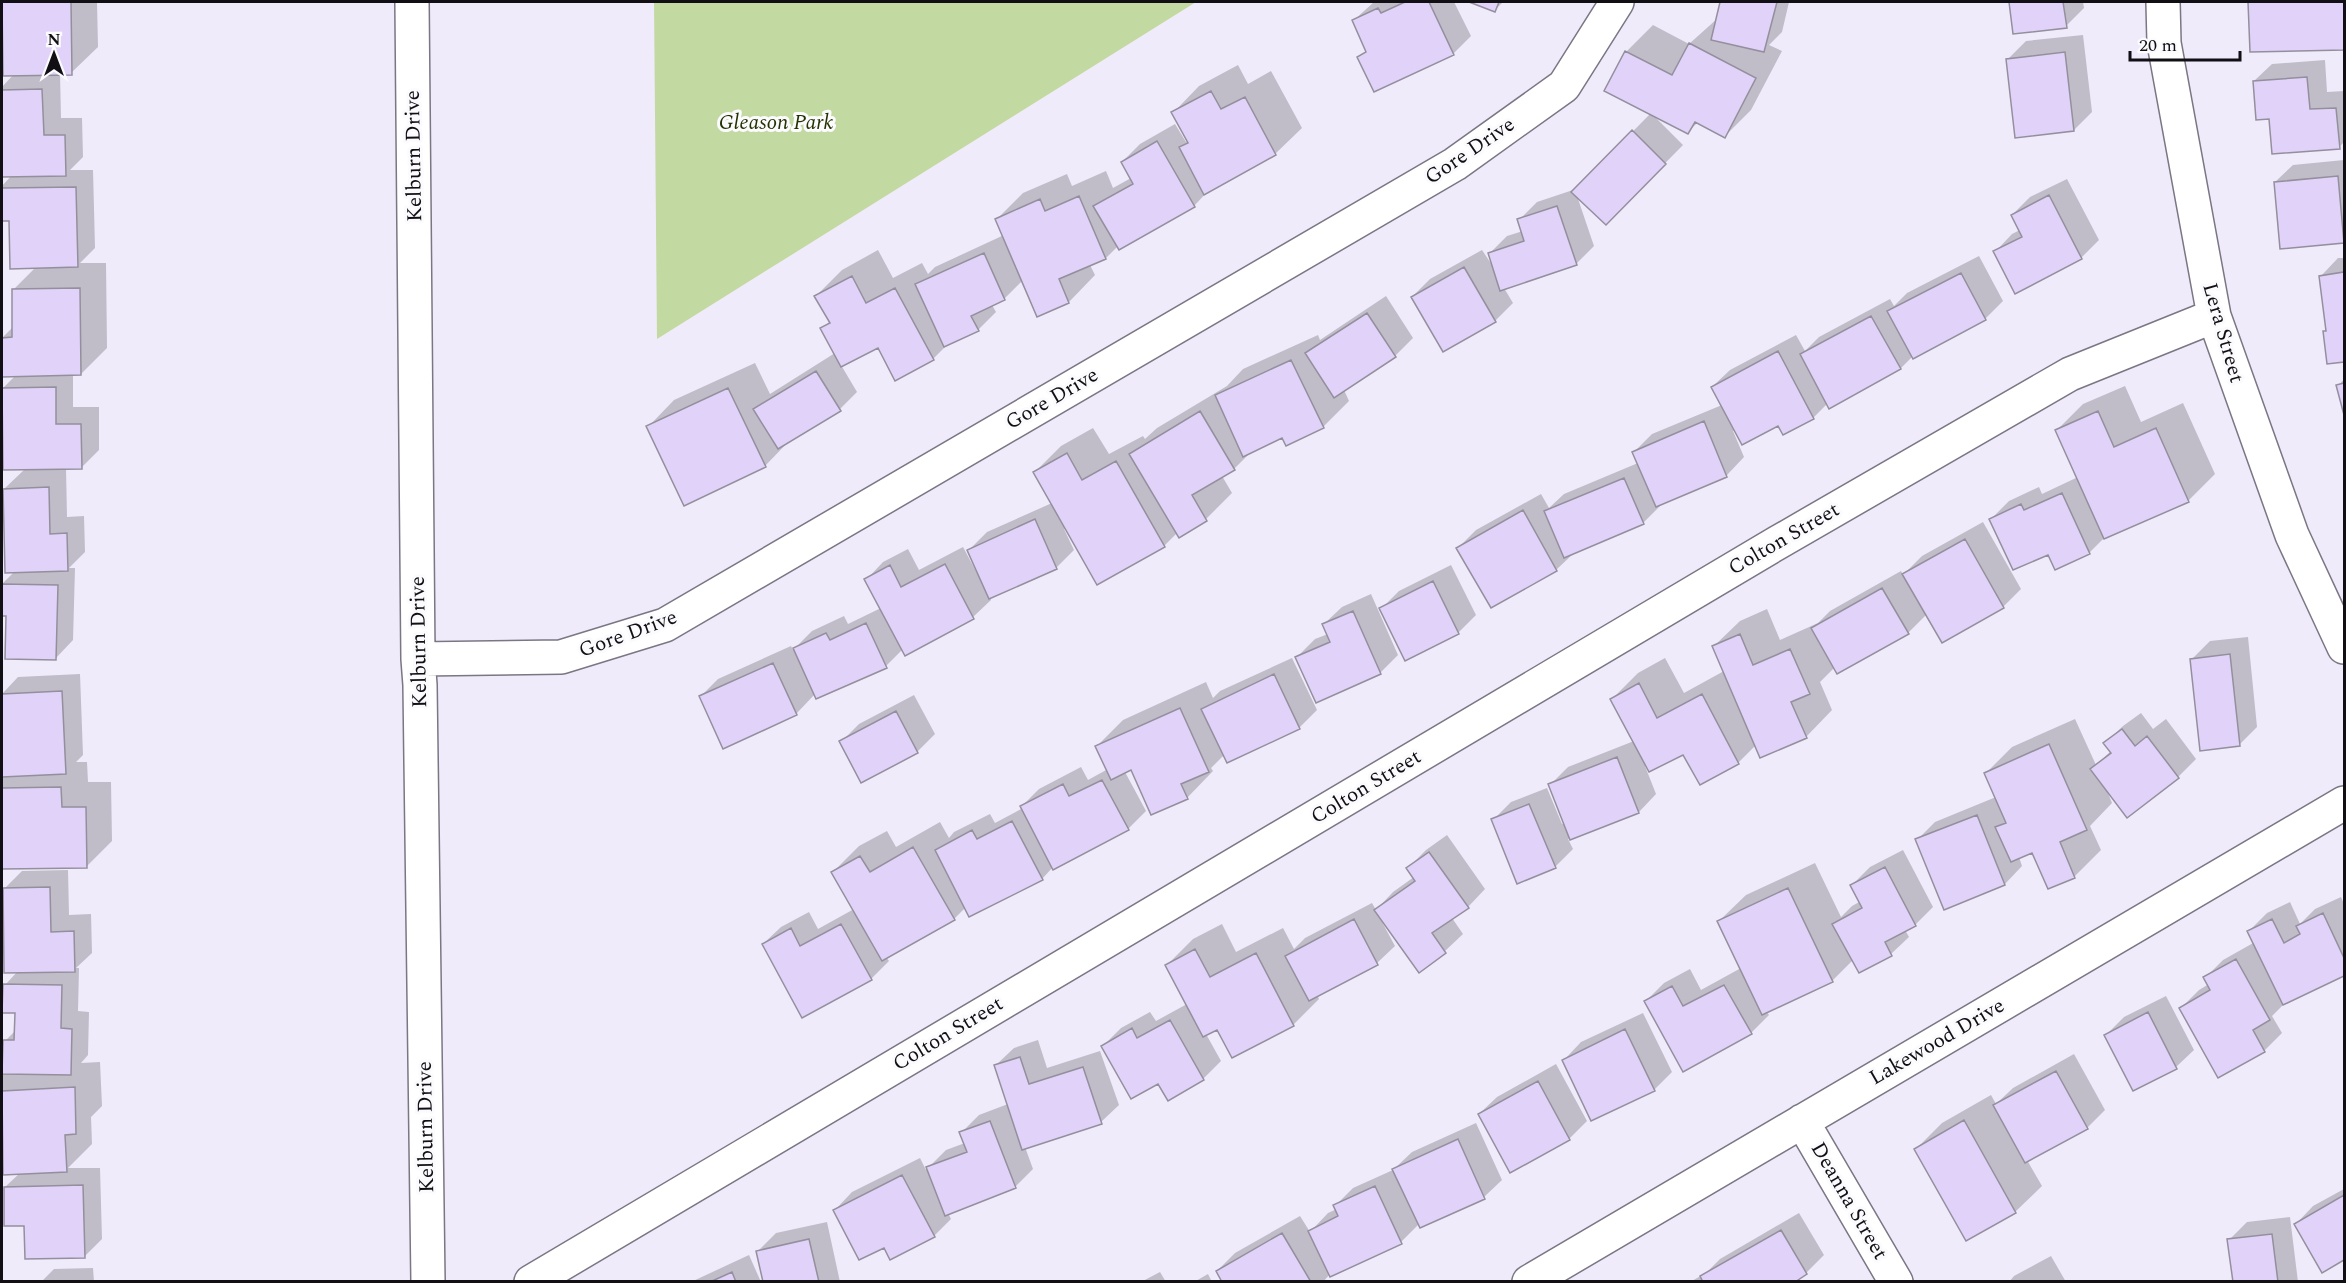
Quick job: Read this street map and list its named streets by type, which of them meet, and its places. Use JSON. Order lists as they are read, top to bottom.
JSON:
{
  "streets": {
    "street": [
      "Gore Drive",
      "Kelburn Drive",
      "Lera Street",
      "Colton Street",
      "Lakewood Drive",
      "Deanna Street"
    ]
  },
  "crossings": [
    ["Gore Drive", "Kelburn Drive"],
    ["Lera Street", "Colton Street"],
    ["Lakewood Drive", "Deanna Street"]
  ],
  "parks": ["Gleason Park"],
  "scale_bar": "20 m",
  "north": "top"
}
